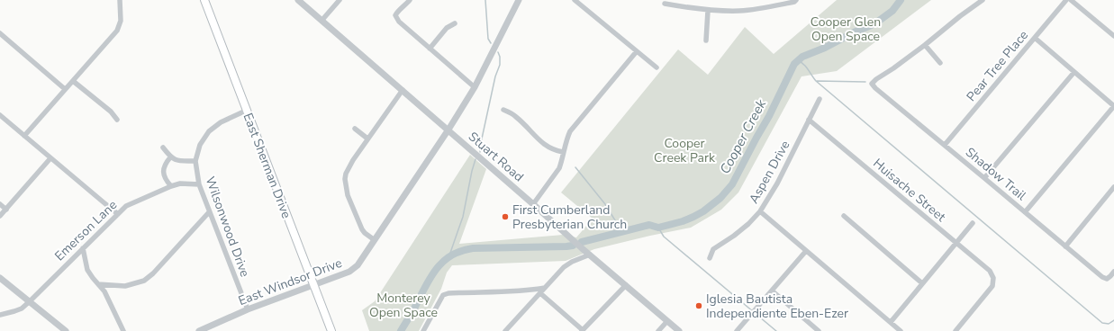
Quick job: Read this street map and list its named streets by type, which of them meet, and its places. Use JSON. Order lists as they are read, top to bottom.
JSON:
{
  "streets": {
    "main road": ["East Sherman Drive"],
    "street": [
      "Pear Tree Place",
      "Stuart Road",
      "Aspen Drive",
      "Shadow Trail",
      "Huisache Street",
      "Wilsonwood Drive",
      "Emerson Lane",
      "East Windsor Drive"
    ]
  },
  "crossings": [
    ["Pear Tree Place", "Shadow Trail"],
    ["Stuart Road", "East Windsor Drive"],
    ["East Sherman Drive", "Wilsonwood Drive"],
    ["East Sherman Drive", "East Windsor Drive"],
    ["Aspen Drive", "Huisache Street"],
    ["Wilsonwood Drive", "Emerson Lane"],
    ["Wilsonwood Drive", "East Windsor Drive"]
  ],
  "water": ["Cooper Creek"],
  "parks": ["Cooper Glen Open Space", "Cooper Creek Park", "Monterey Open Space"],
  "places": ["First Cumberland Presbyterian Church", "Iglesia Bautista Independiente Eben-Ezer"]
}
